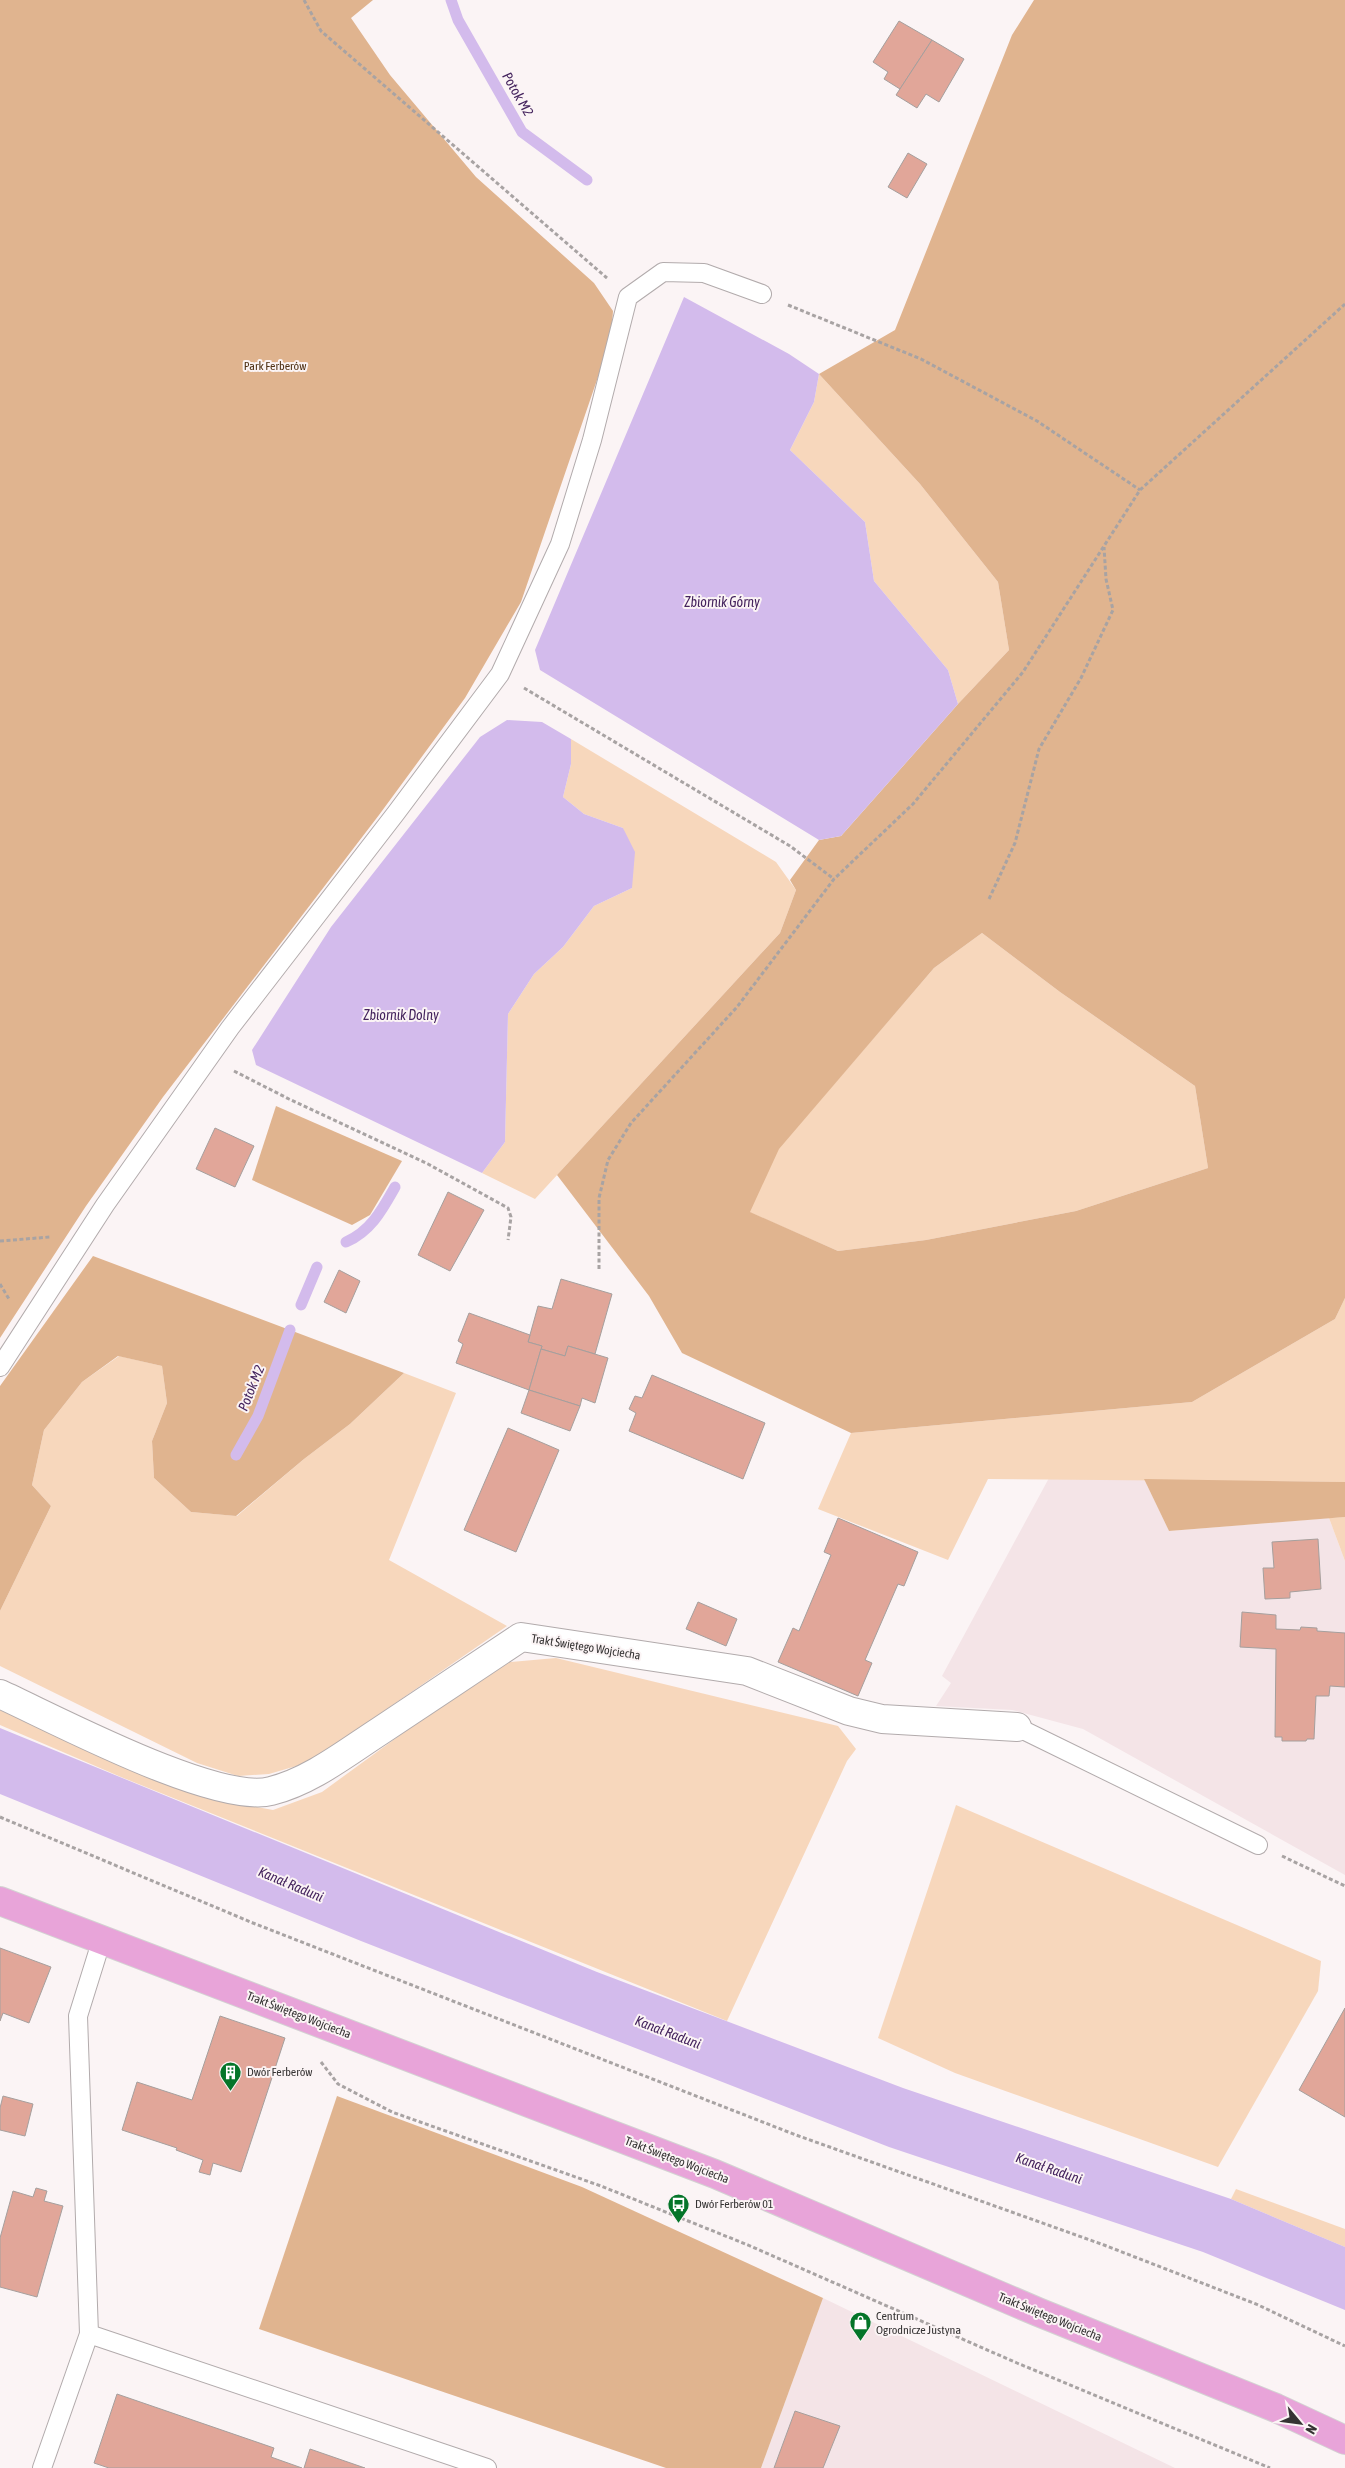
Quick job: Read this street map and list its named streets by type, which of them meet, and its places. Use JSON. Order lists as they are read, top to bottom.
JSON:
{
  "streets": {
    "main road": ["Trakt Świętego Wojciecha"]
  },
  "water": [
    "Potok M2",
    "Zbiornik Górny",
    "Zbiornik Dolny",
    "Kanał Raduni"
  ],
  "parks": ["Park Ferberów"],
  "places": {
    "building": ["Dwór Ferberów"],
    "bus stop": ["Dwór Ferberów 01"],
    "shop": ["Centrum Ogrodnicze Justyna"]
  },
  "north": "bottom right"
}
